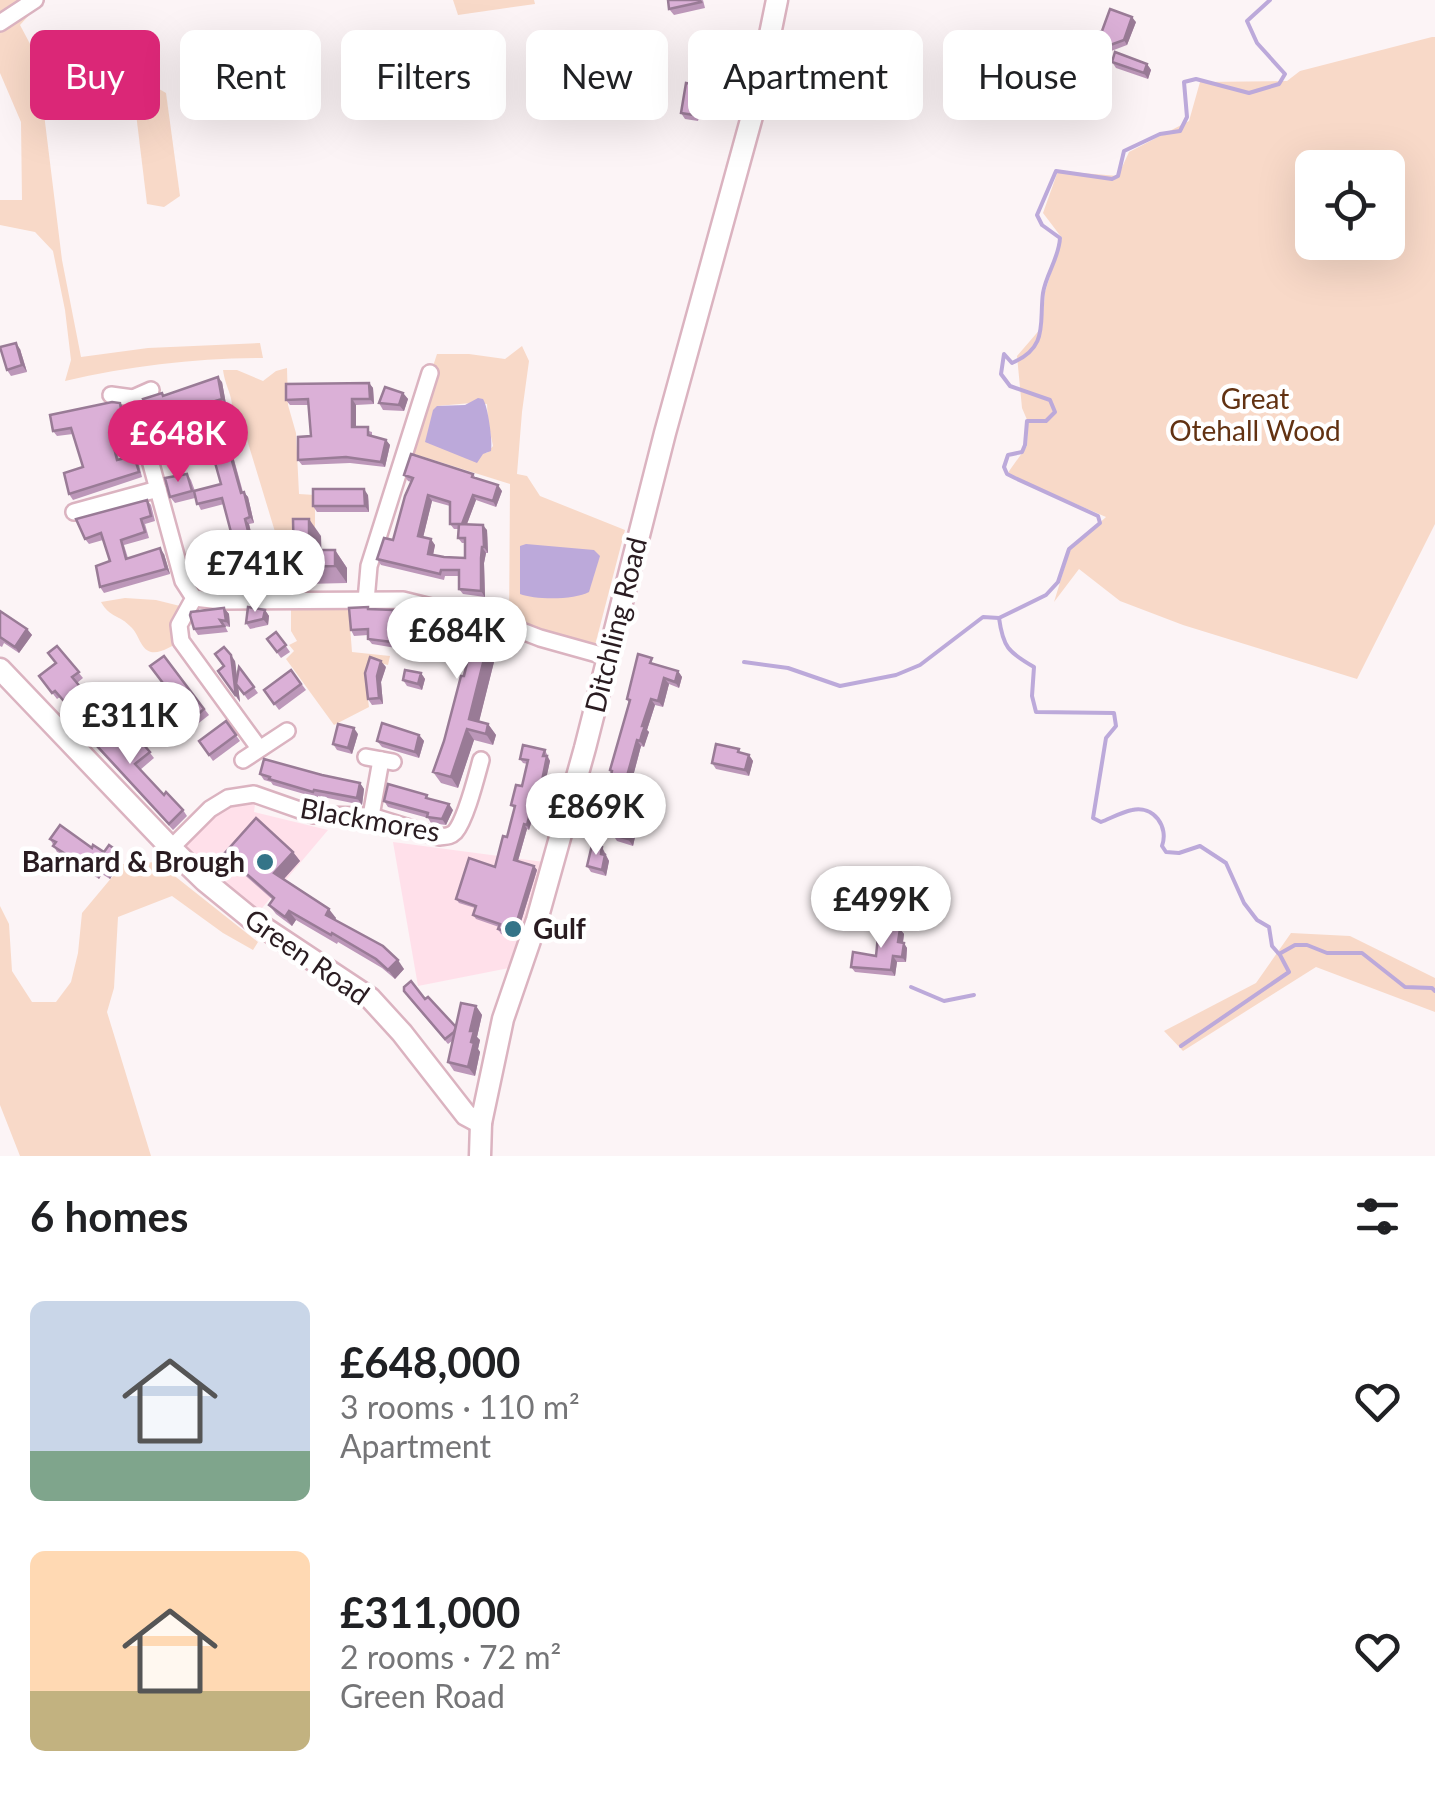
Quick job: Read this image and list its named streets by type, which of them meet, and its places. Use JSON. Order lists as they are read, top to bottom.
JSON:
{
  "streets": {
    "main road": ["Ditchling Road", "Green Road"],
    "street": ["Blackmores"]
  },
  "crossings": [
    ["Ditchling Road", "Green Road"],
    ["Blackmores", "Green Road"]
  ],
  "parks": ["Great Otehall Wood"],
  "places": ["Barnard & Brough", "Gulf"],
  "page": {
    "chip": [
      "Buy",
      "Rent",
      "Filters",
      "New",
      "Apartment",
      "House"
    ],
    "price": [
      "£648K",
      "£741K",
      "£684K",
      "£311K",
      "£869K",
      "£499K"
    ],
    "heading": "6 homes",
    "list": [
      {
        "name": "£648,000",
        "note": "3 rooms · 110 m² · Apartment"
      },
      {
        "name": "£311,000",
        "note": "2 rooms · 72 m² · Green Road"
      }
    ]
  }
}
